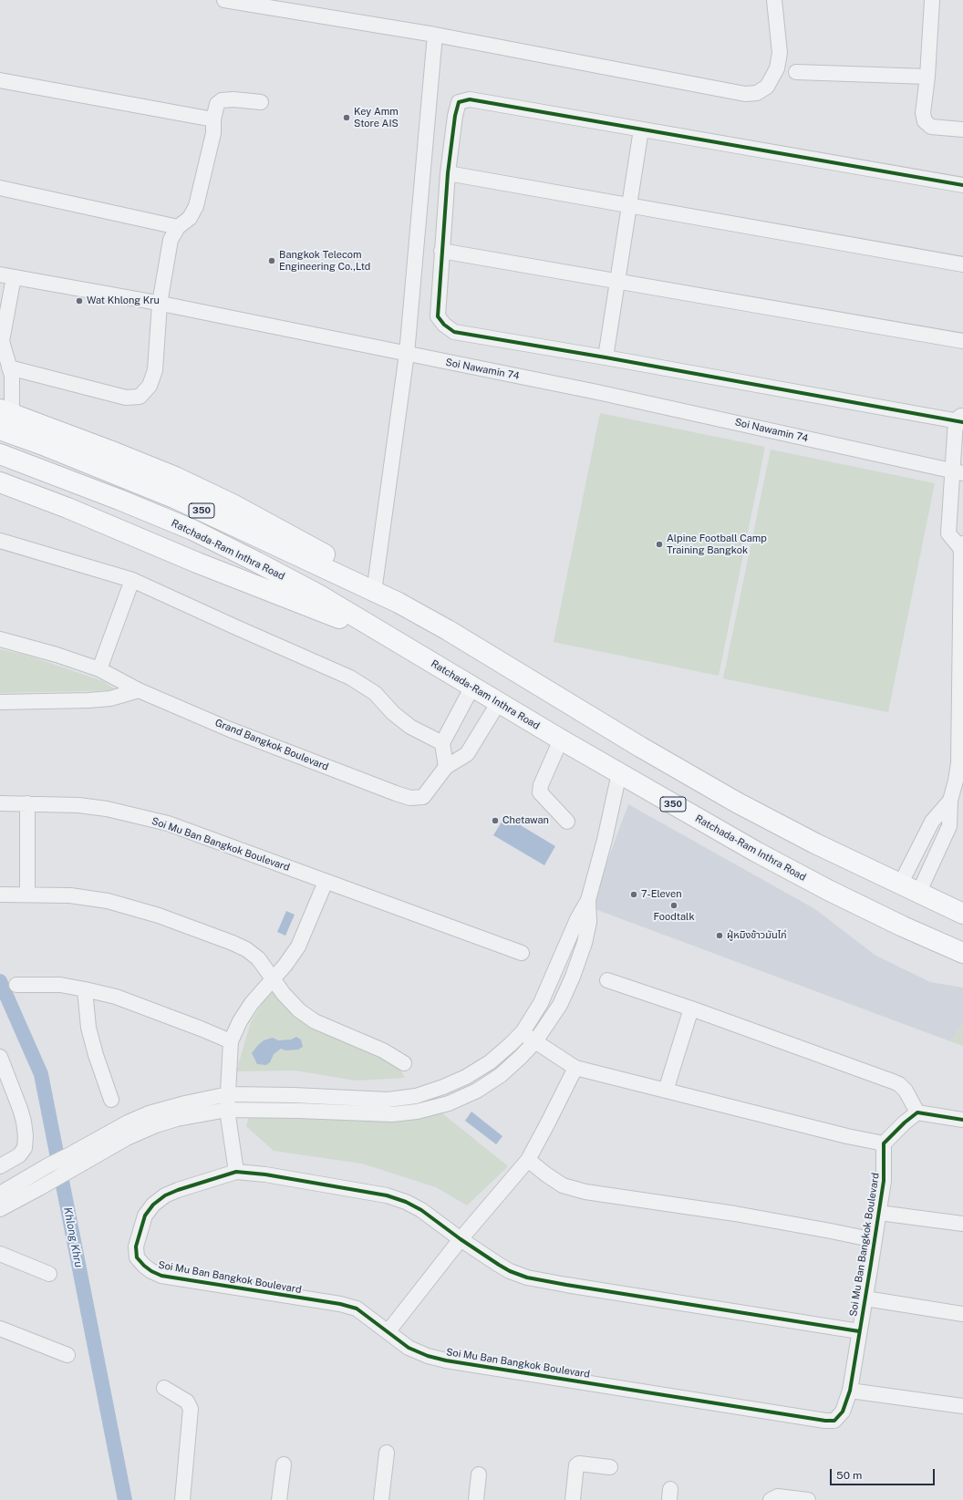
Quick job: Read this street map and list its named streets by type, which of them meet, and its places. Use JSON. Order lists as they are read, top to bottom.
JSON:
{
  "streets": {
    "main road": ["350", "Ratchada-Ram Inthra Road"],
    "street": ["Soi Nawamin 74", "Grand Bangkok Boulevard", "Soi Mu Ban Bangkok Boulevard"]
  },
  "crossings": [
    ["Ratchada-Ram Inthra Road", "Grand Bangkok Boulevard"]
  ],
  "water": ["Khlong Khru"],
  "places": [
    "Key Amm Store AIS",
    "Bangkok Telecom Engineering Co.,Ltd",
    "Wat Khlong Kru",
    "Alpine Football Camp Training Bangkok",
    "Chetawan",
    "7-Eleven",
    "Foodtalk",
    "ฝู่หมิงข้าวมันไก่"
  ],
  "scale_bar": "50 m"
}
